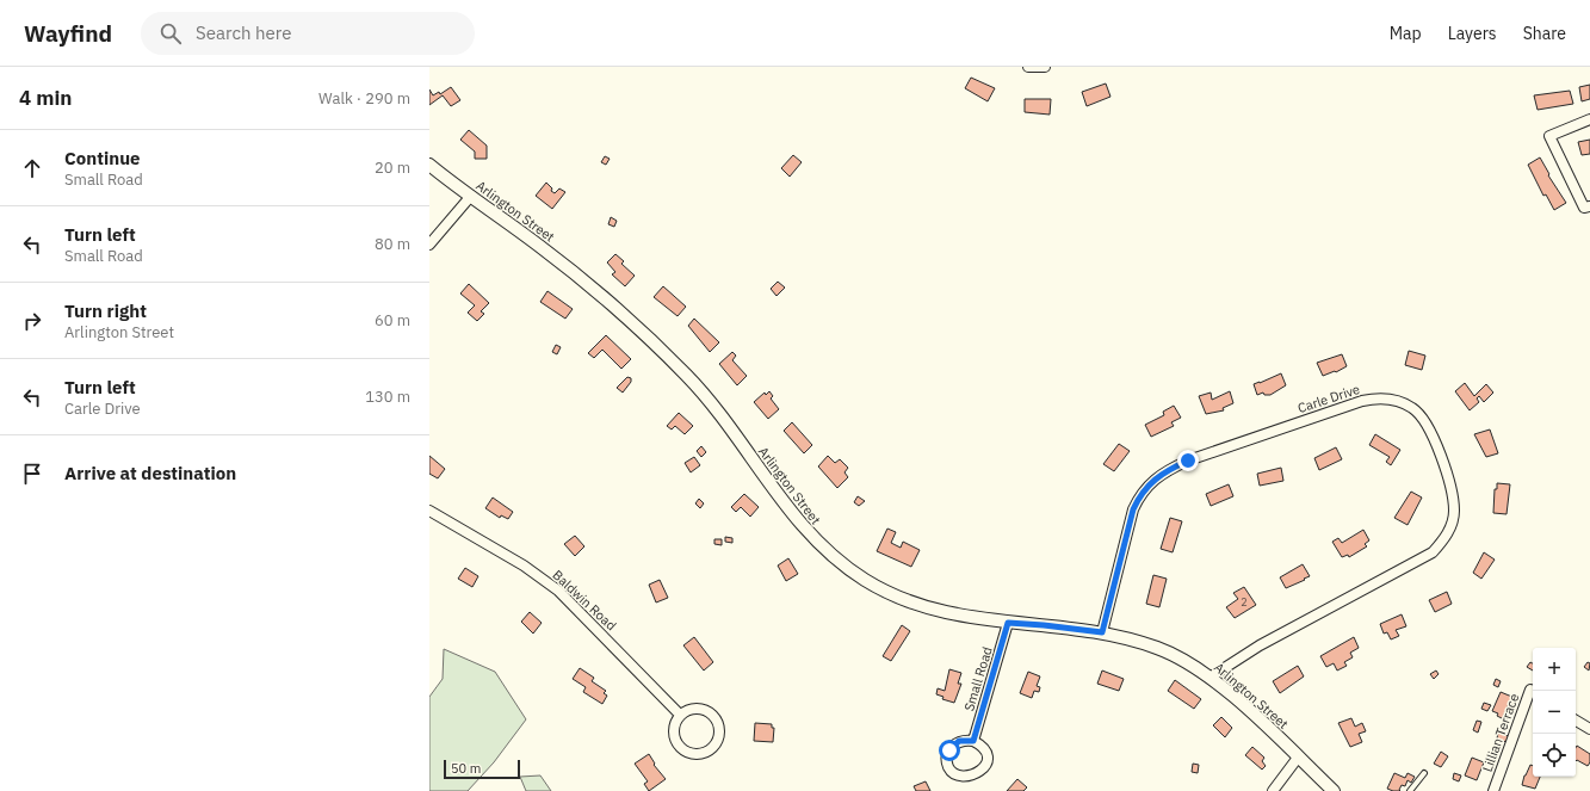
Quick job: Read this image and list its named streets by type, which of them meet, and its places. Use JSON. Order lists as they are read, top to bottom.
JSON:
{
  "streets": {
    "street": [
      "Arlington Street",
      "Carle Drive",
      "Baldwin Road",
      "Small Road",
      "Lillian Terrace"
    ]
  },
  "crossings": [
    ["Arlington Street", "Carle Drive"],
    ["Arlington Street", "Small Road"]
  ],
  "house_numbers": ["2"],
  "scale_bar": "50 m",
  "page": {
    "header": "Wayfind",
    "search": "Search here",
    "nav": ["Map", "Layers", "Share"],
    "heading": ["4 min", "Walk · 290 m"],
    "list": [
      ["Continue", "Small Road", "20 m"],
      ["Turn left", "Small Road", "80 m"],
      ["Turn right", "Arlington Street", "60 m"],
      ["Turn left", "Carle Drive", "130 m"],
      "Arrive at destination"
    ],
    "map_buttons": ["+", "−"],
    "scale": "50 m"
  }
}
